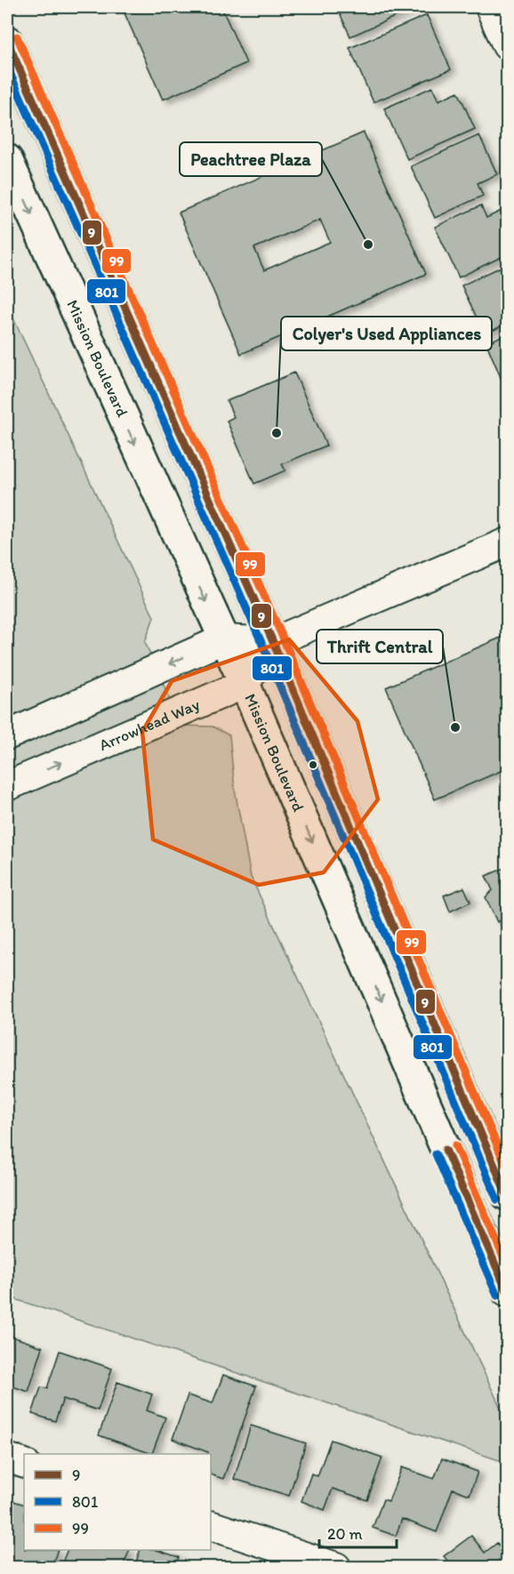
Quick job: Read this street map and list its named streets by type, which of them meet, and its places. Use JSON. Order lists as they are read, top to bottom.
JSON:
{
  "streets": {
    "main road": ["Mission Boulevard"],
    "street": ["Arrowhead Way"]
  },
  "crossings": [
    ["Mission Boulevard", "Arrowhead Way"]
  ],
  "places": ["Peachtree Plaza", "Colyer's Used Appliances", "Thrift Central"],
  "lines": ["transit line 99", "transit line 9", "transit line 801"],
  "legend": ["9", "801", "99"],
  "scale_bar": "20 m"
}
